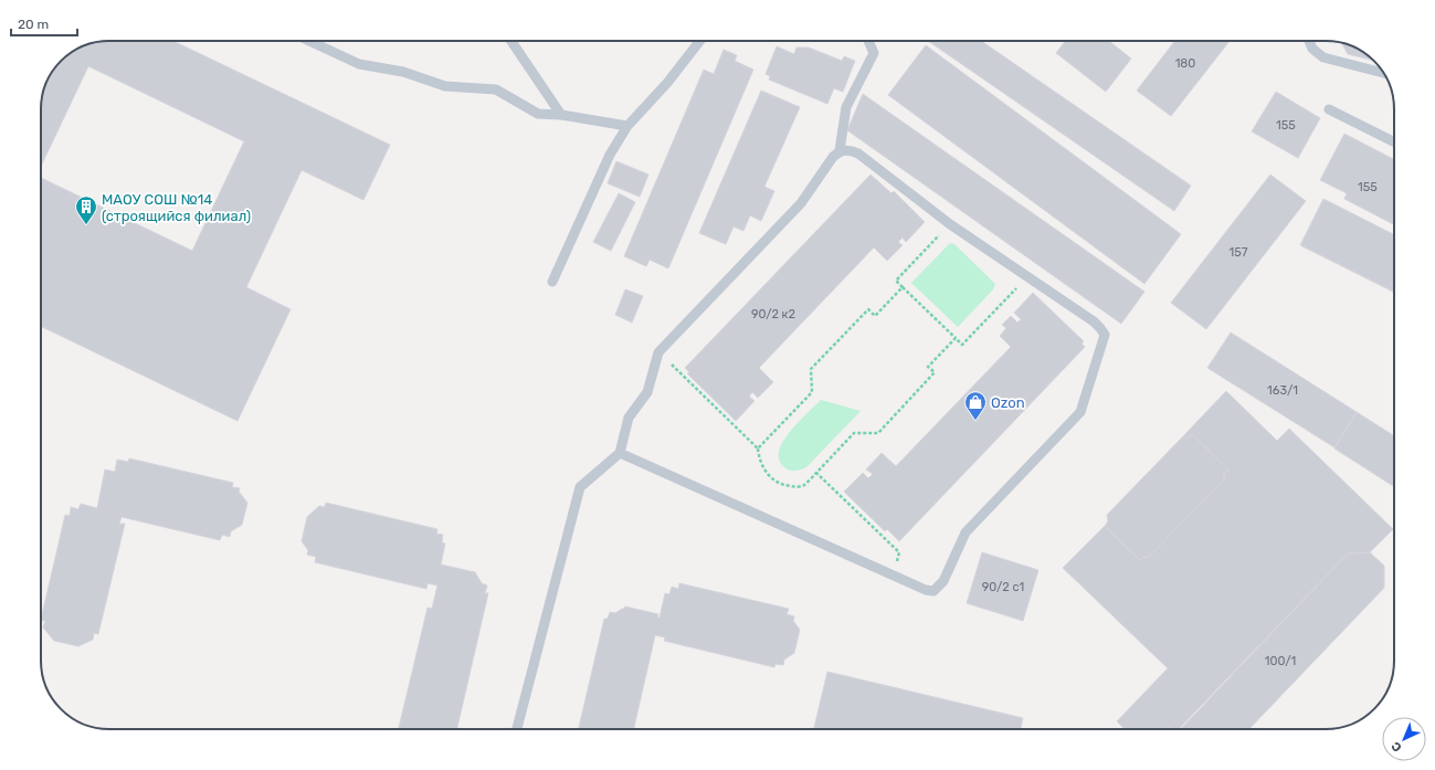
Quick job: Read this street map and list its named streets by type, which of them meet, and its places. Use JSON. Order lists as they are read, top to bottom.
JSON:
{
  "places": {
    "building": ["МАОУ СОШ №14 (строящийся филиал)"],
    "shop": ["Ozon"]
  },
  "house_numbers": [
    "180",
    "155",
    "155",
    "157",
    "90/2 к2",
    "163/1",
    "90/2 с1",
    "100/1"
  ],
  "scale_bar": "20 m",
  "north": "bottom left"
}
